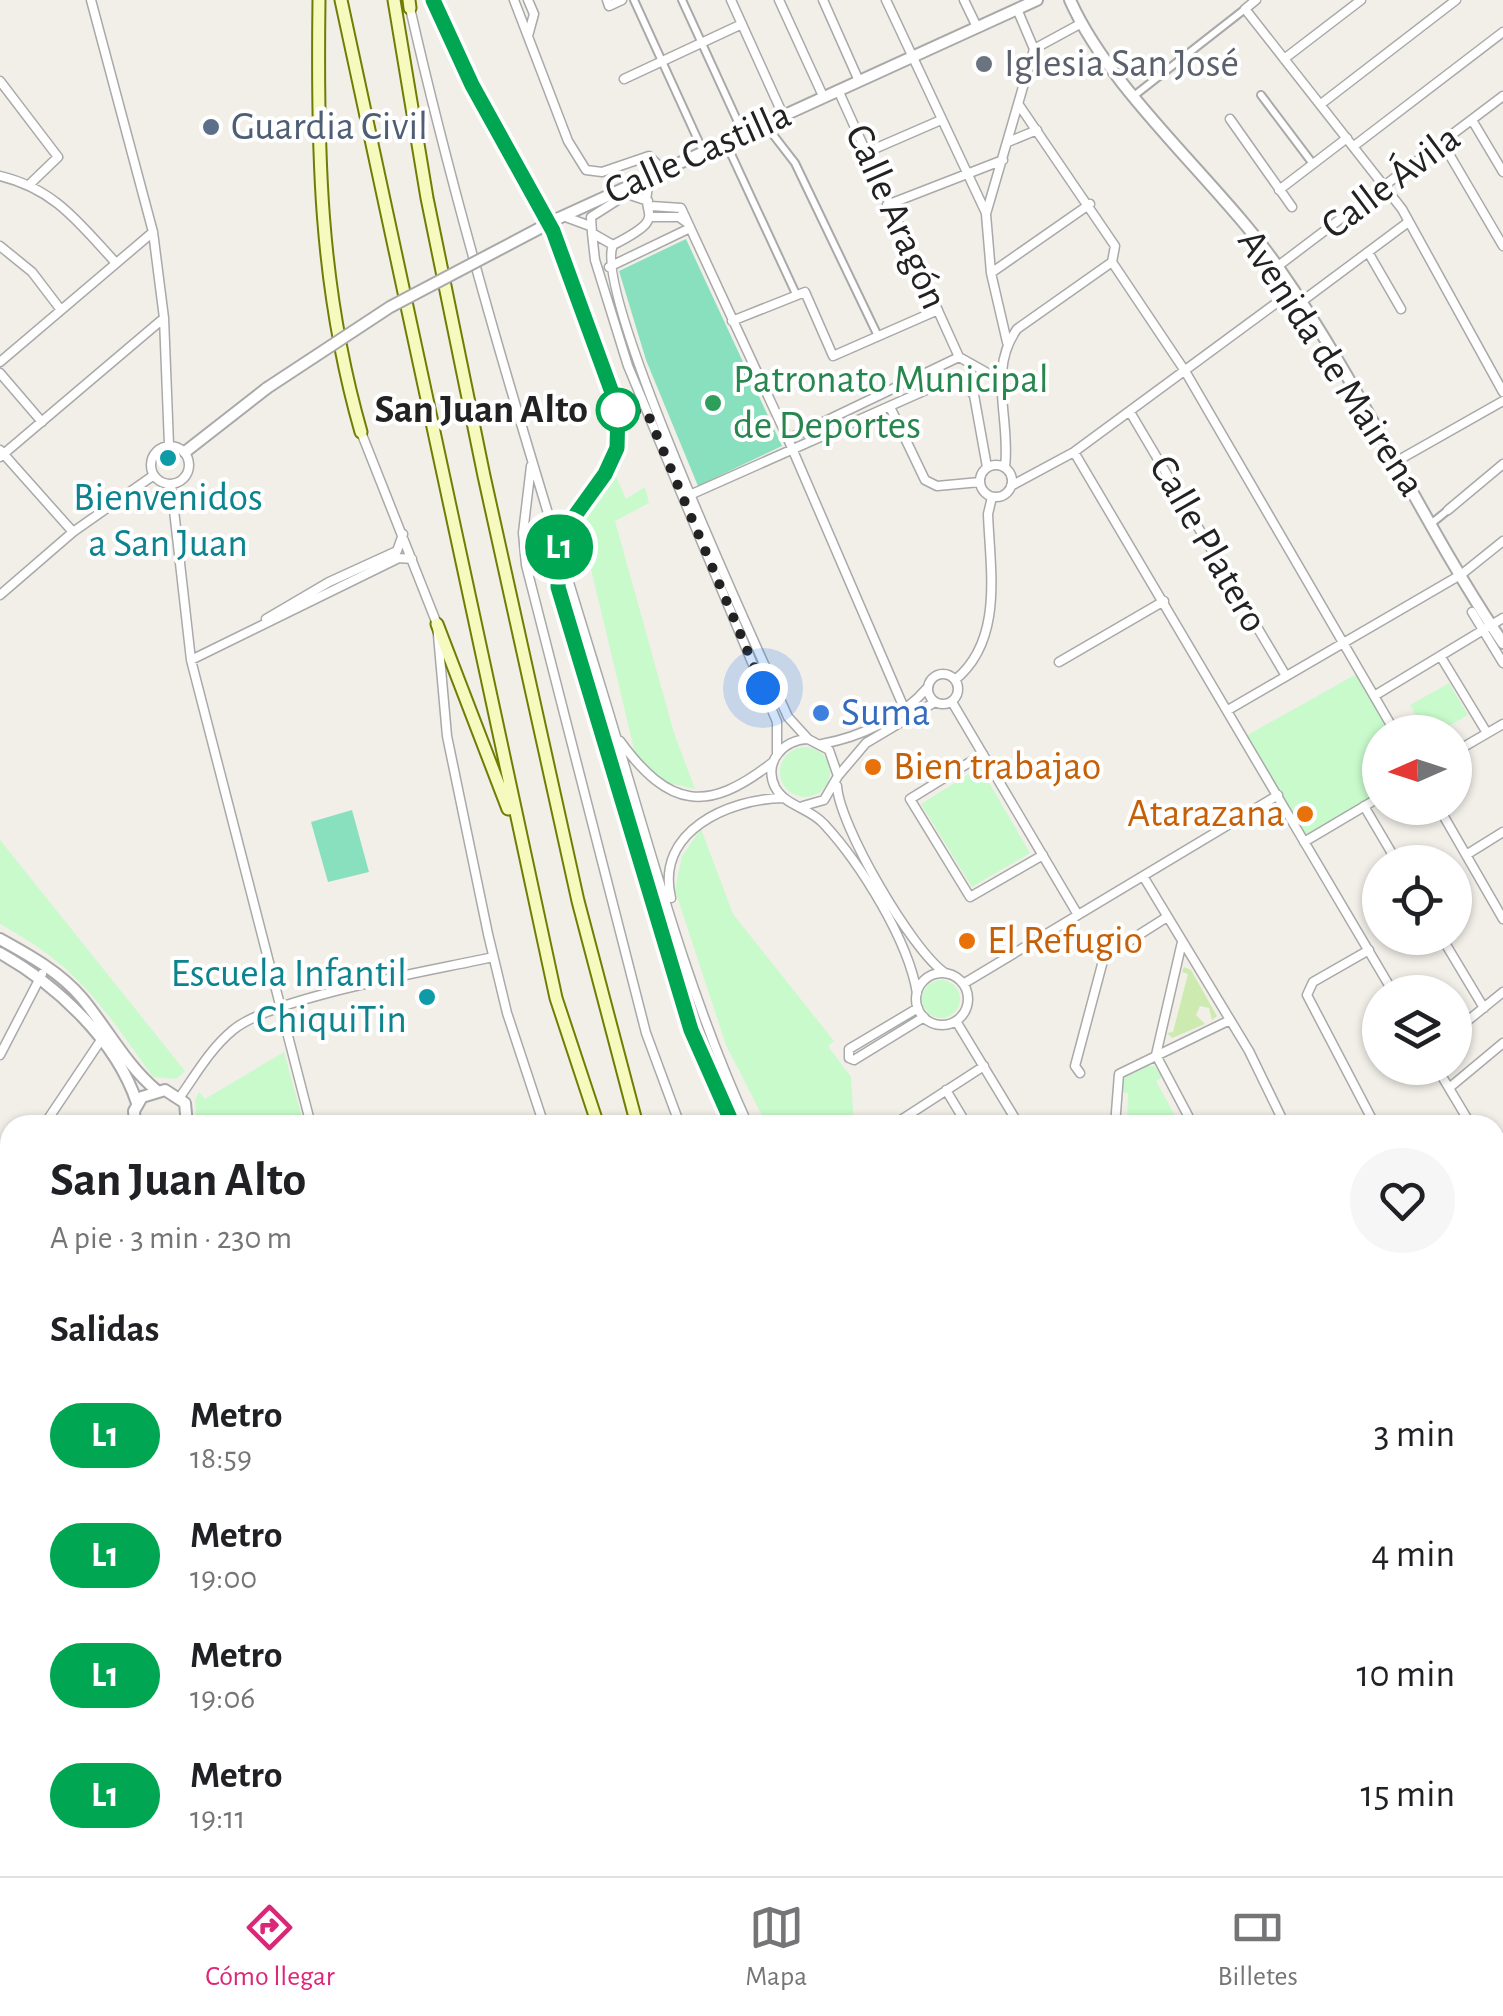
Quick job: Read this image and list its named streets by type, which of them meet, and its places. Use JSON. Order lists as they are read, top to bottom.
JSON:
{
  "streets": {
    "street": [
      "Calle Castilla",
      "Calle Ávila",
      "Calle Aragón",
      "Avenida de Mairena",
      "Calle Platero"
    ]
  },
  "crossings": [
    ["Calle Castilla", "Calle Aragón"],
    ["Calle Ávila", "Avenida de Mairena"]
  ],
  "places": [
    "Iglesia San José",
    "Guardia Civil",
    "Patronato Municipal de Deportes",
    "San Juan Alto",
    "Bienvenidos a San Juan",
    "Suma",
    "Bien trabajao",
    "Atarazana",
    "El Refugio",
    "Escuela Infantil ChiquiTin"
  ],
  "lines": ["metro line L1"],
  "north": "left",
  "page": {
    "on_map": "L1",
    "heading": [
      ["San Juan Alto", "A pie · 3 min · 230 m"],
      "Salidas"
    ],
    "list": [
      {
        "mark": "L1",
        "name": "Metro",
        "note": "18:59",
        "value": "3 min"
      },
      {
        "mark": "L1",
        "name": "Metro",
        "note": "19:00",
        "value": "4 min"
      },
      {
        "mark": "L1",
        "name": "Metro",
        "note": "19:06",
        "value": "10 min"
      },
      {
        "mark": "L1",
        "name": "Metro",
        "note": "19:11",
        "value": "15 min"
      }
    ],
    "tabs": ["Cómo llegar", "Mapa", "Billetes"]
  }
}
